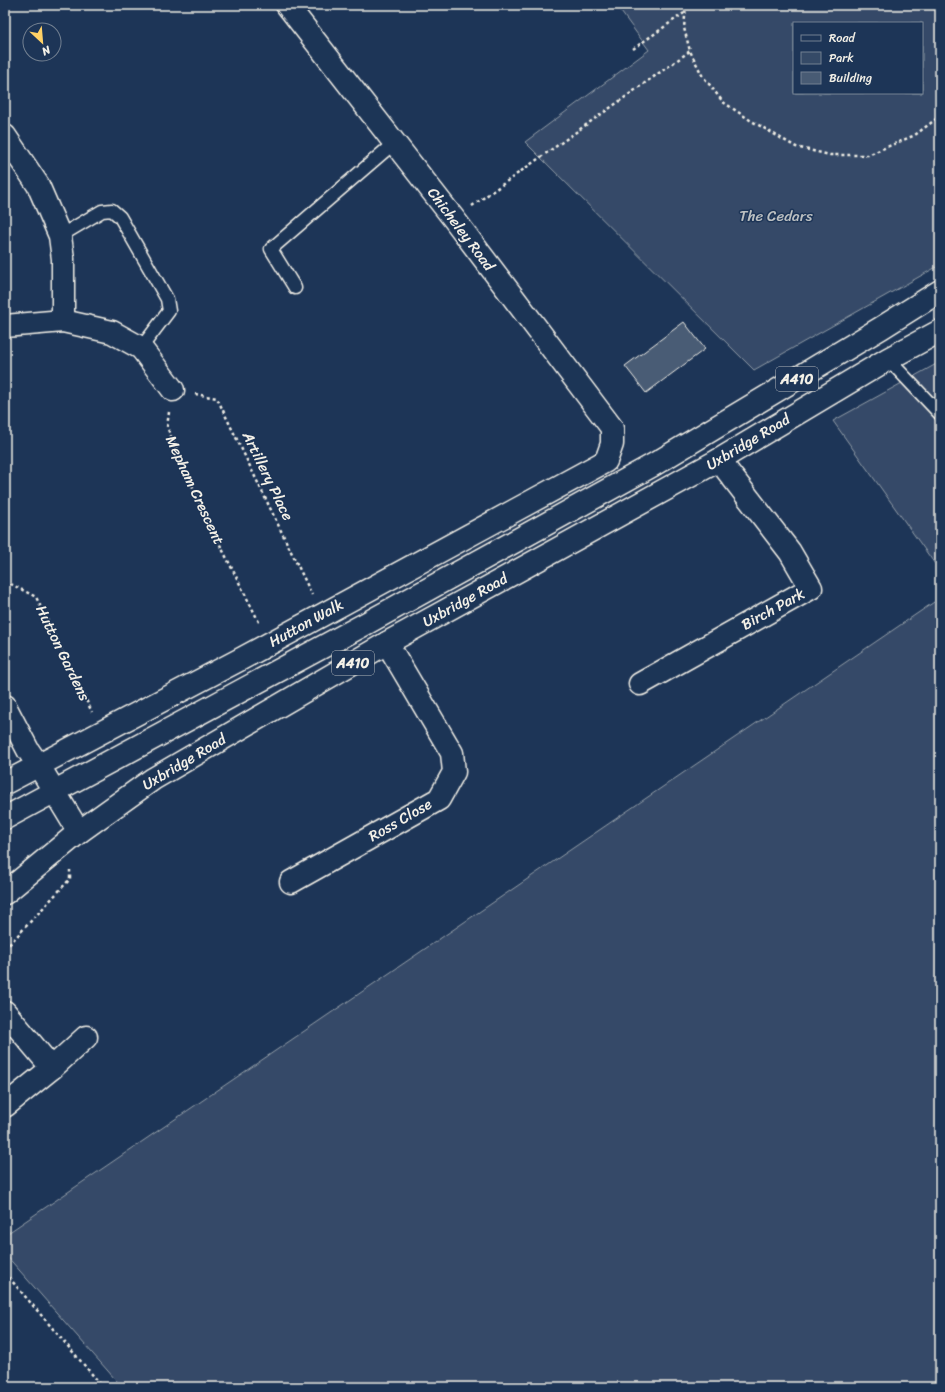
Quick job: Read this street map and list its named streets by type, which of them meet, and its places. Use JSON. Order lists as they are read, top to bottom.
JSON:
{
  "streets": {
    "street": [
      "Chicheley Road",
      "A410",
      "Uxbridge Road",
      "Birch Park",
      "Hutton Walk",
      "Ross Close"
    ],
    "path": ["Artillery Place", "Mepham Crescent", "Hutton Gardens"]
  },
  "crossings": [
    ["Chicheley Road", "Hutton Walk"],
    ["Uxbridge Road", "Birch Park"],
    ["Uxbridge Road", "Ross Close"],
    ["Artillery Place", "Mepham Crescent"]
  ],
  "parks": ["The Cedars"],
  "legend": ["Road", "Park", "Building"],
  "north": "bottom right"
}
